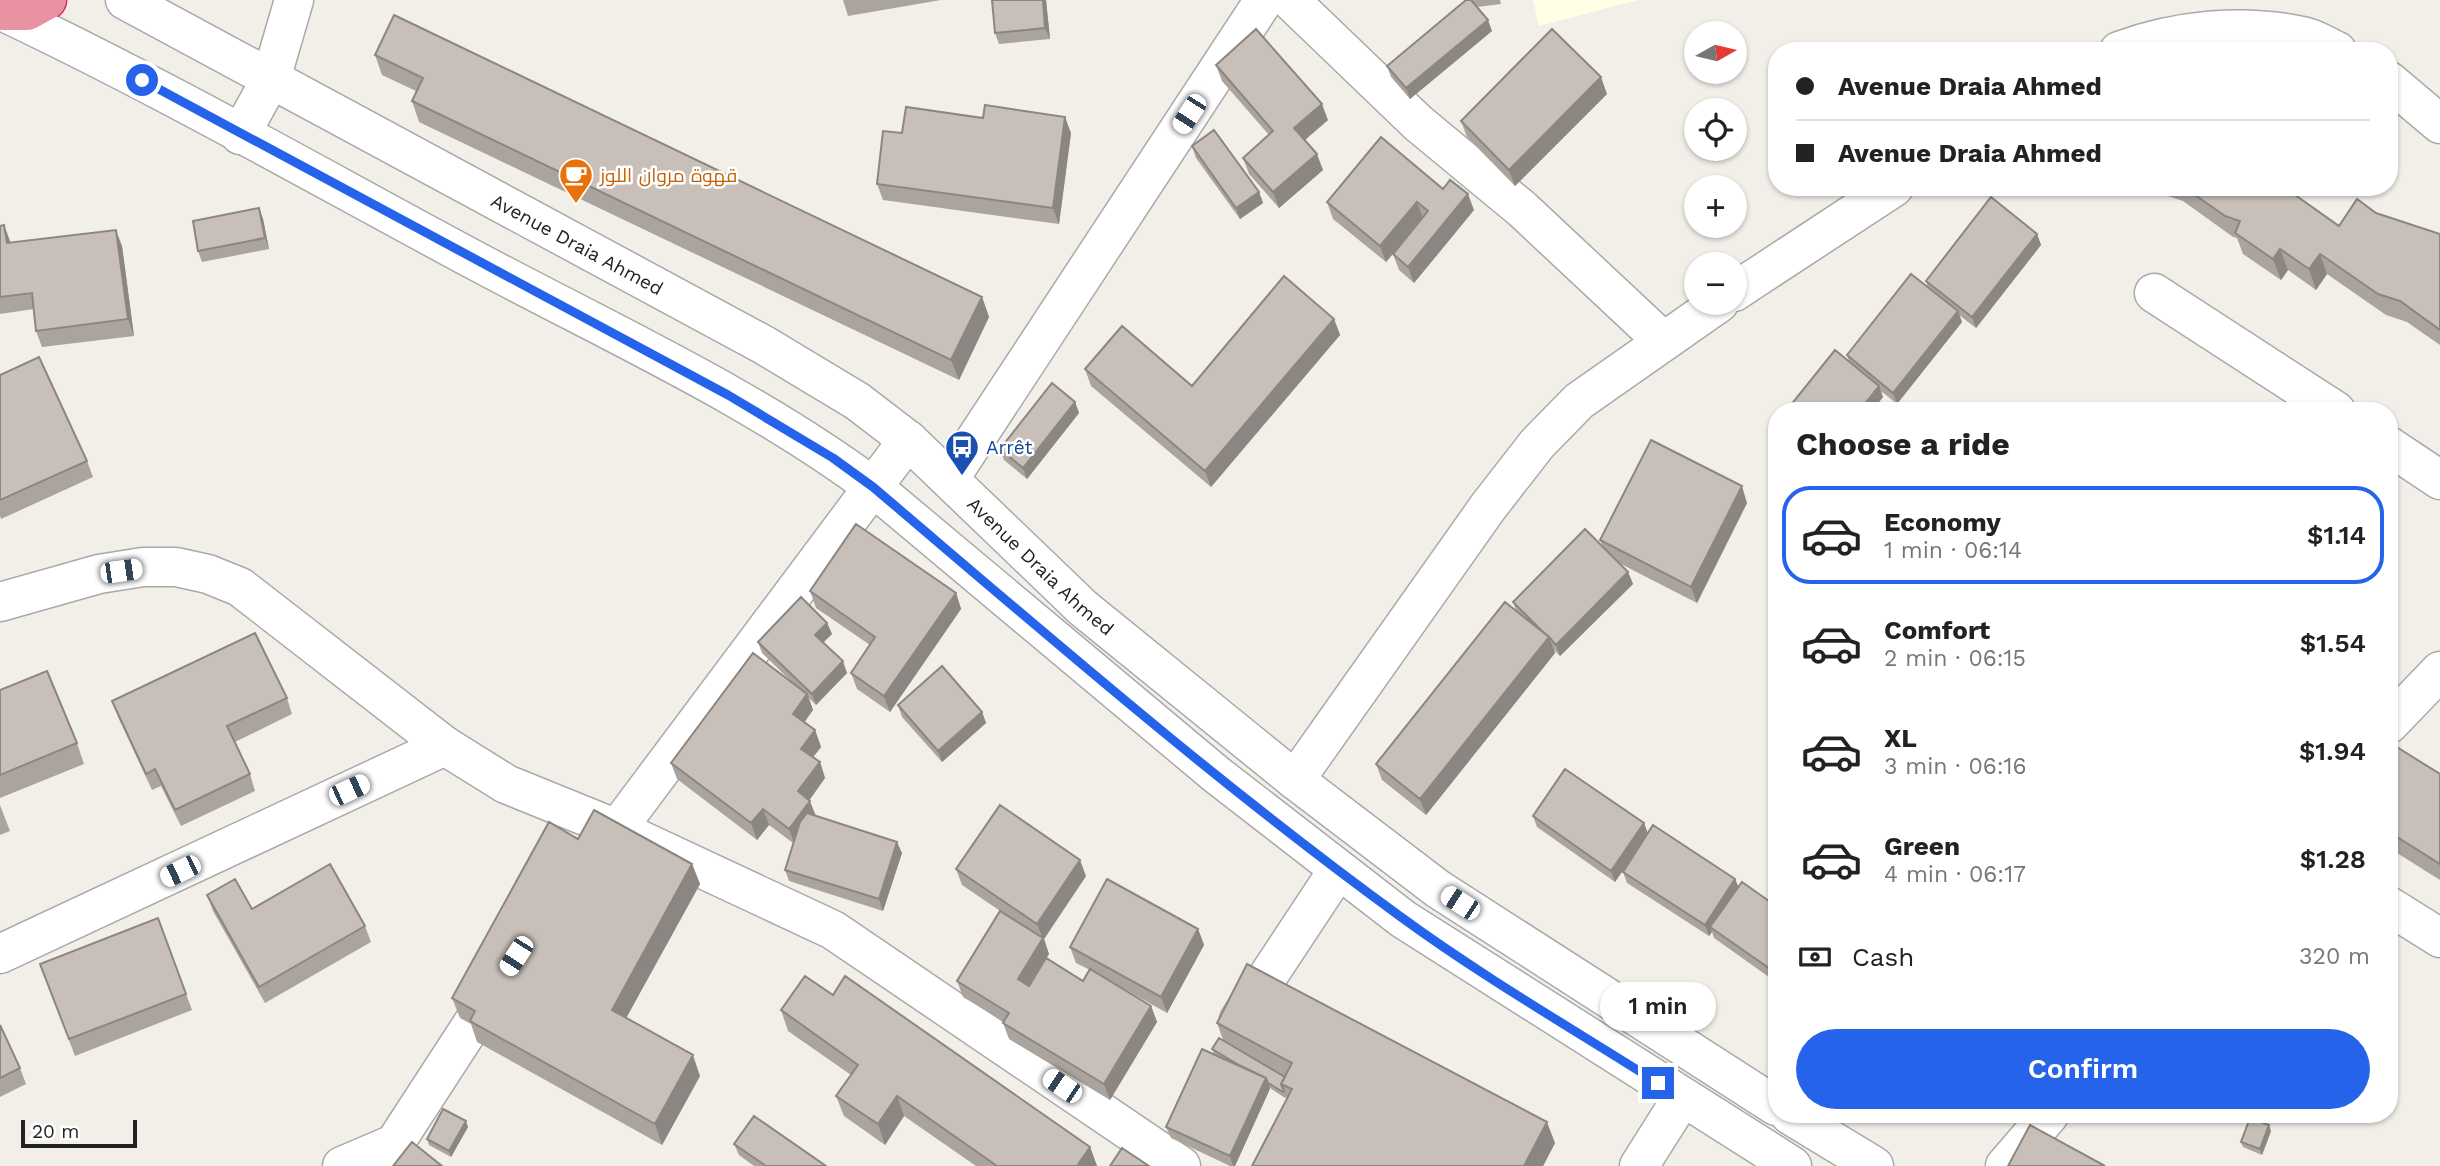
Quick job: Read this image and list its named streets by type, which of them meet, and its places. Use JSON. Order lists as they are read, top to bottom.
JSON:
{
  "streets": {
    "street": ["Avenue Draia Ahmed"]
  },
  "places": {
    "cafe": ["قهوة مروان اللوز"],
    "bus stop": ["Arrêt"]
  },
  "scale_bar": "20 m",
  "north": "right",
  "page": {
    "map_buttons": ["+", "−"],
    "banner": ["Avenue Draia Ahmed", "Avenue Draia Ahmed"],
    "heading": "Choose a ride",
    "list": [
      {
        "name": "Economy",
        "note": "1 min · 06:14",
        "value": "$1.14"
      },
      {
        "name": "Comfort",
        "note": "2 min · 06:15",
        "value": "$1.54"
      },
      {
        "name": "XL",
        "note": "3 min · 06:16",
        "value": "$1.94"
      },
      {
        "name": "Green",
        "note": "4 min · 06:17",
        "value": "$1.28"
      }
    ],
    "pay": ["Cash", "320 m"],
    "bubble": "1 min",
    "buttons": "Confirm",
    "scale": "20 m"
  }
}
